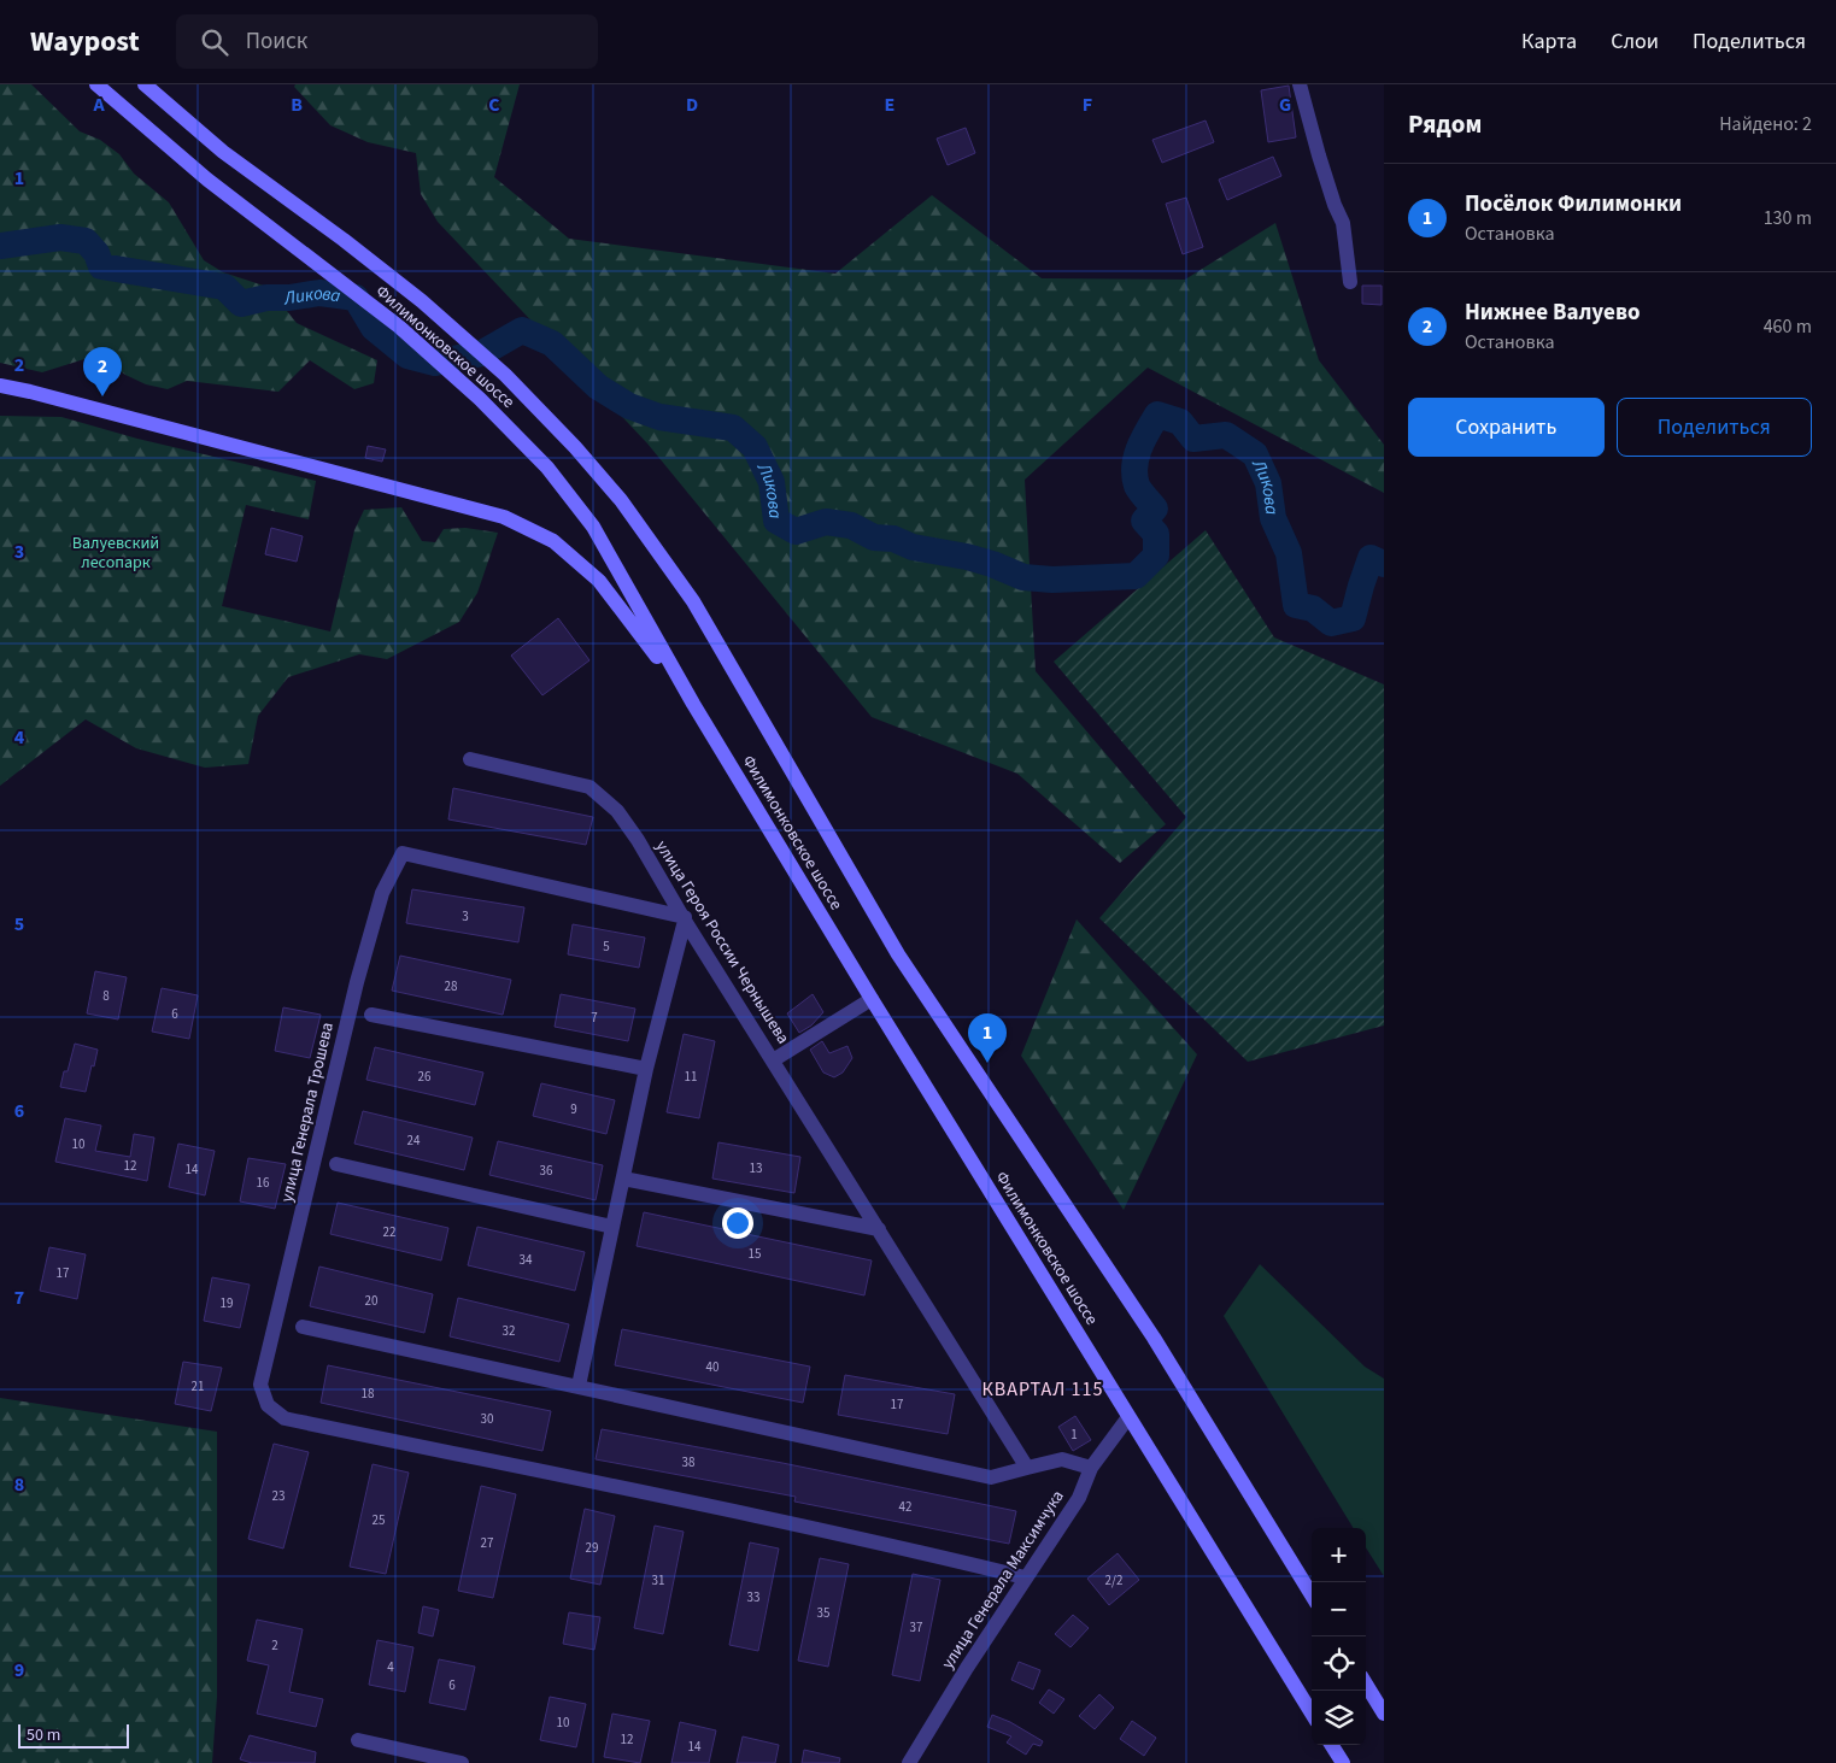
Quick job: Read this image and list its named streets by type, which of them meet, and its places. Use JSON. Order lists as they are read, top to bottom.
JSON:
{
  "streets": {
    "main road": ["Филимонковское шоссе"],
    "street": ["улица Героя России Чернышева", "улица Генерала Трошева", "улица Генерала Максимчука"]
  },
  "crossings": [
    ["Филимонковское шоссе", "улица Генерала Максимчука"],
    ["улица Героя России Чернышева", "улица Генерала Трошева"],
    ["улица Генерала Трошева", "улица Генерала Максимчука"]
  ],
  "districts": ["КВАРТАЛ 115"],
  "water": ["Ликова"],
  "parks": ["Валуевский лесопарк"],
  "house_numbers": [
    "3",
    "5",
    "28",
    "8",
    "6",
    "7",
    "26",
    "11",
    "9",
    "24",
    "10",
    "12",
    "13",
    "14",
    "36",
    "16",
    "22",
    "15",
    "34",
    "17",
    "20",
    "19",
    "32",
    "40",
    "21",
    "18",
    "17",
    "30",
    "1",
    "38",
    "23",
    "42",
    "25",
    "27",
    "29",
    "31",
    "2/2",
    "33",
    "35",
    "37",
    "2",
    "4",
    "6",
    "10",
    "12",
    "14"
  ],
  "scale_bar": "50 m",
  "page": {
    "header": "Waypost",
    "search": "Поиск",
    "nav": ["Карта", "Слои", "Поделиться"],
    "heading": ["Рядом", "Найдено: 2"],
    "list": [
      {
        "mark": "1",
        "name": "Посёлок Филимонки",
        "note": "Остановка",
        "value": "130 m"
      },
      {
        "mark": "2",
        "name": "Нижнее Валуево",
        "note": "Остановка",
        "value": "460 m"
      }
    ],
    "pins": ["2", "1"],
    "buttons": ["Сохранить", "Поделиться"],
    "map_buttons": ["+", "−"],
    "scale": "50 m"
  },
  "grid": {
    "columns": [
      "A",
      "B",
      "C",
      "D",
      "E",
      "F",
      "G"
    ],
    "rows": [
      "1",
      "2",
      "3",
      "4",
      "5",
      "6",
      "7",
      "8",
      "9"
    ]
  }
}
